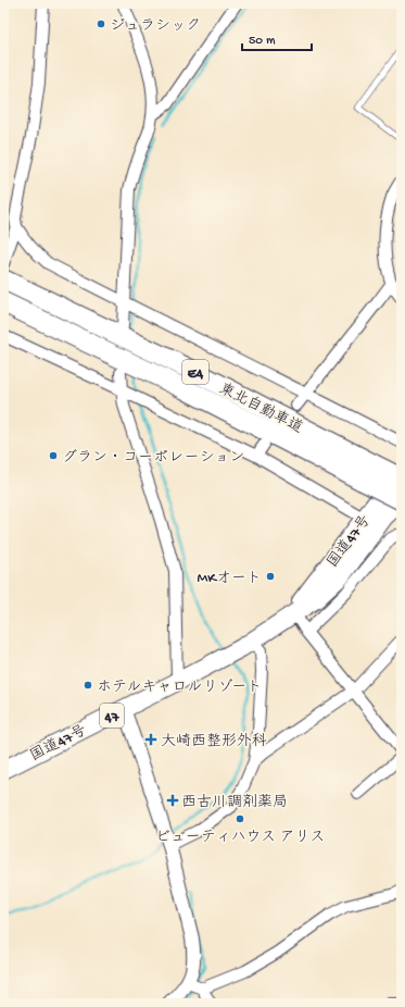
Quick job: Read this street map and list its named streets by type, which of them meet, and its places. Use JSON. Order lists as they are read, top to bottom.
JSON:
{
  "streets": {
    "highway": [
      "E4",
      "東北自動車道",
      "国道47号",
      "47"
    ]
  },
  "places": {
    "other": [
      "ジュラシック",
      "グラン・コーポレーション",
      "MKオート",
      "ホテルキャロルリゾート",
      "ビューティハウス アリス"
    ],
    "health": ["大崎西整形外科", "西古川調剤薬局"]
  },
  "scale_bar": "50 m"
}
